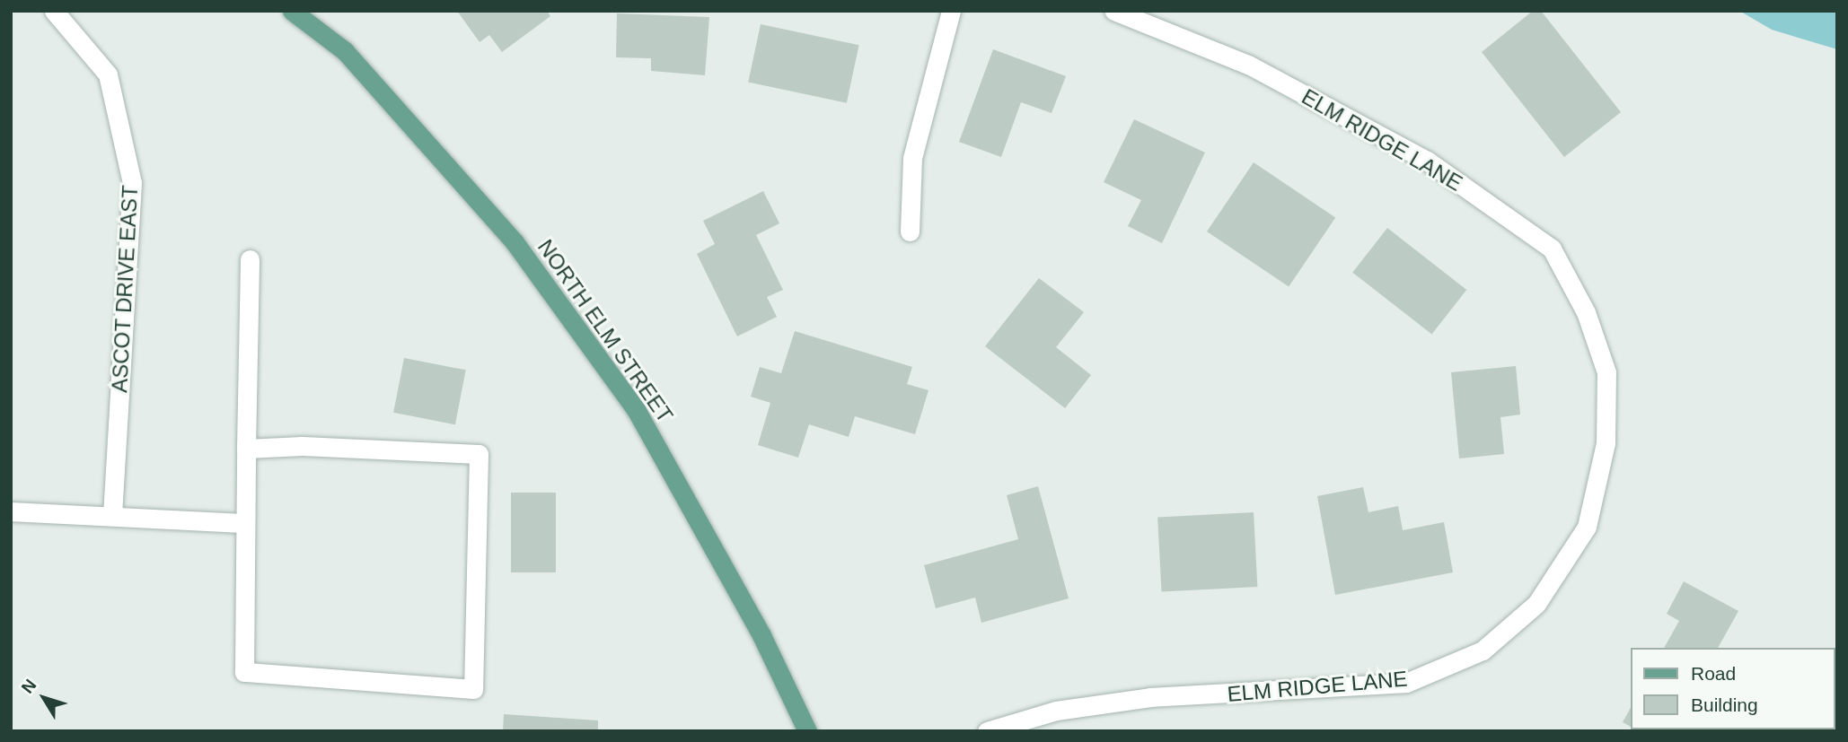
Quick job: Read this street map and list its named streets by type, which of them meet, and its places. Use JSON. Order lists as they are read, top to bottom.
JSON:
{
  "streets": {
    "main road": ["NORTH ELM STREET"],
    "street": ["ELM RIDGE LANE", "ASCOT DRIVE EAST"]
  },
  "legend": ["Road", "Building"],
  "north": "top left"
}
